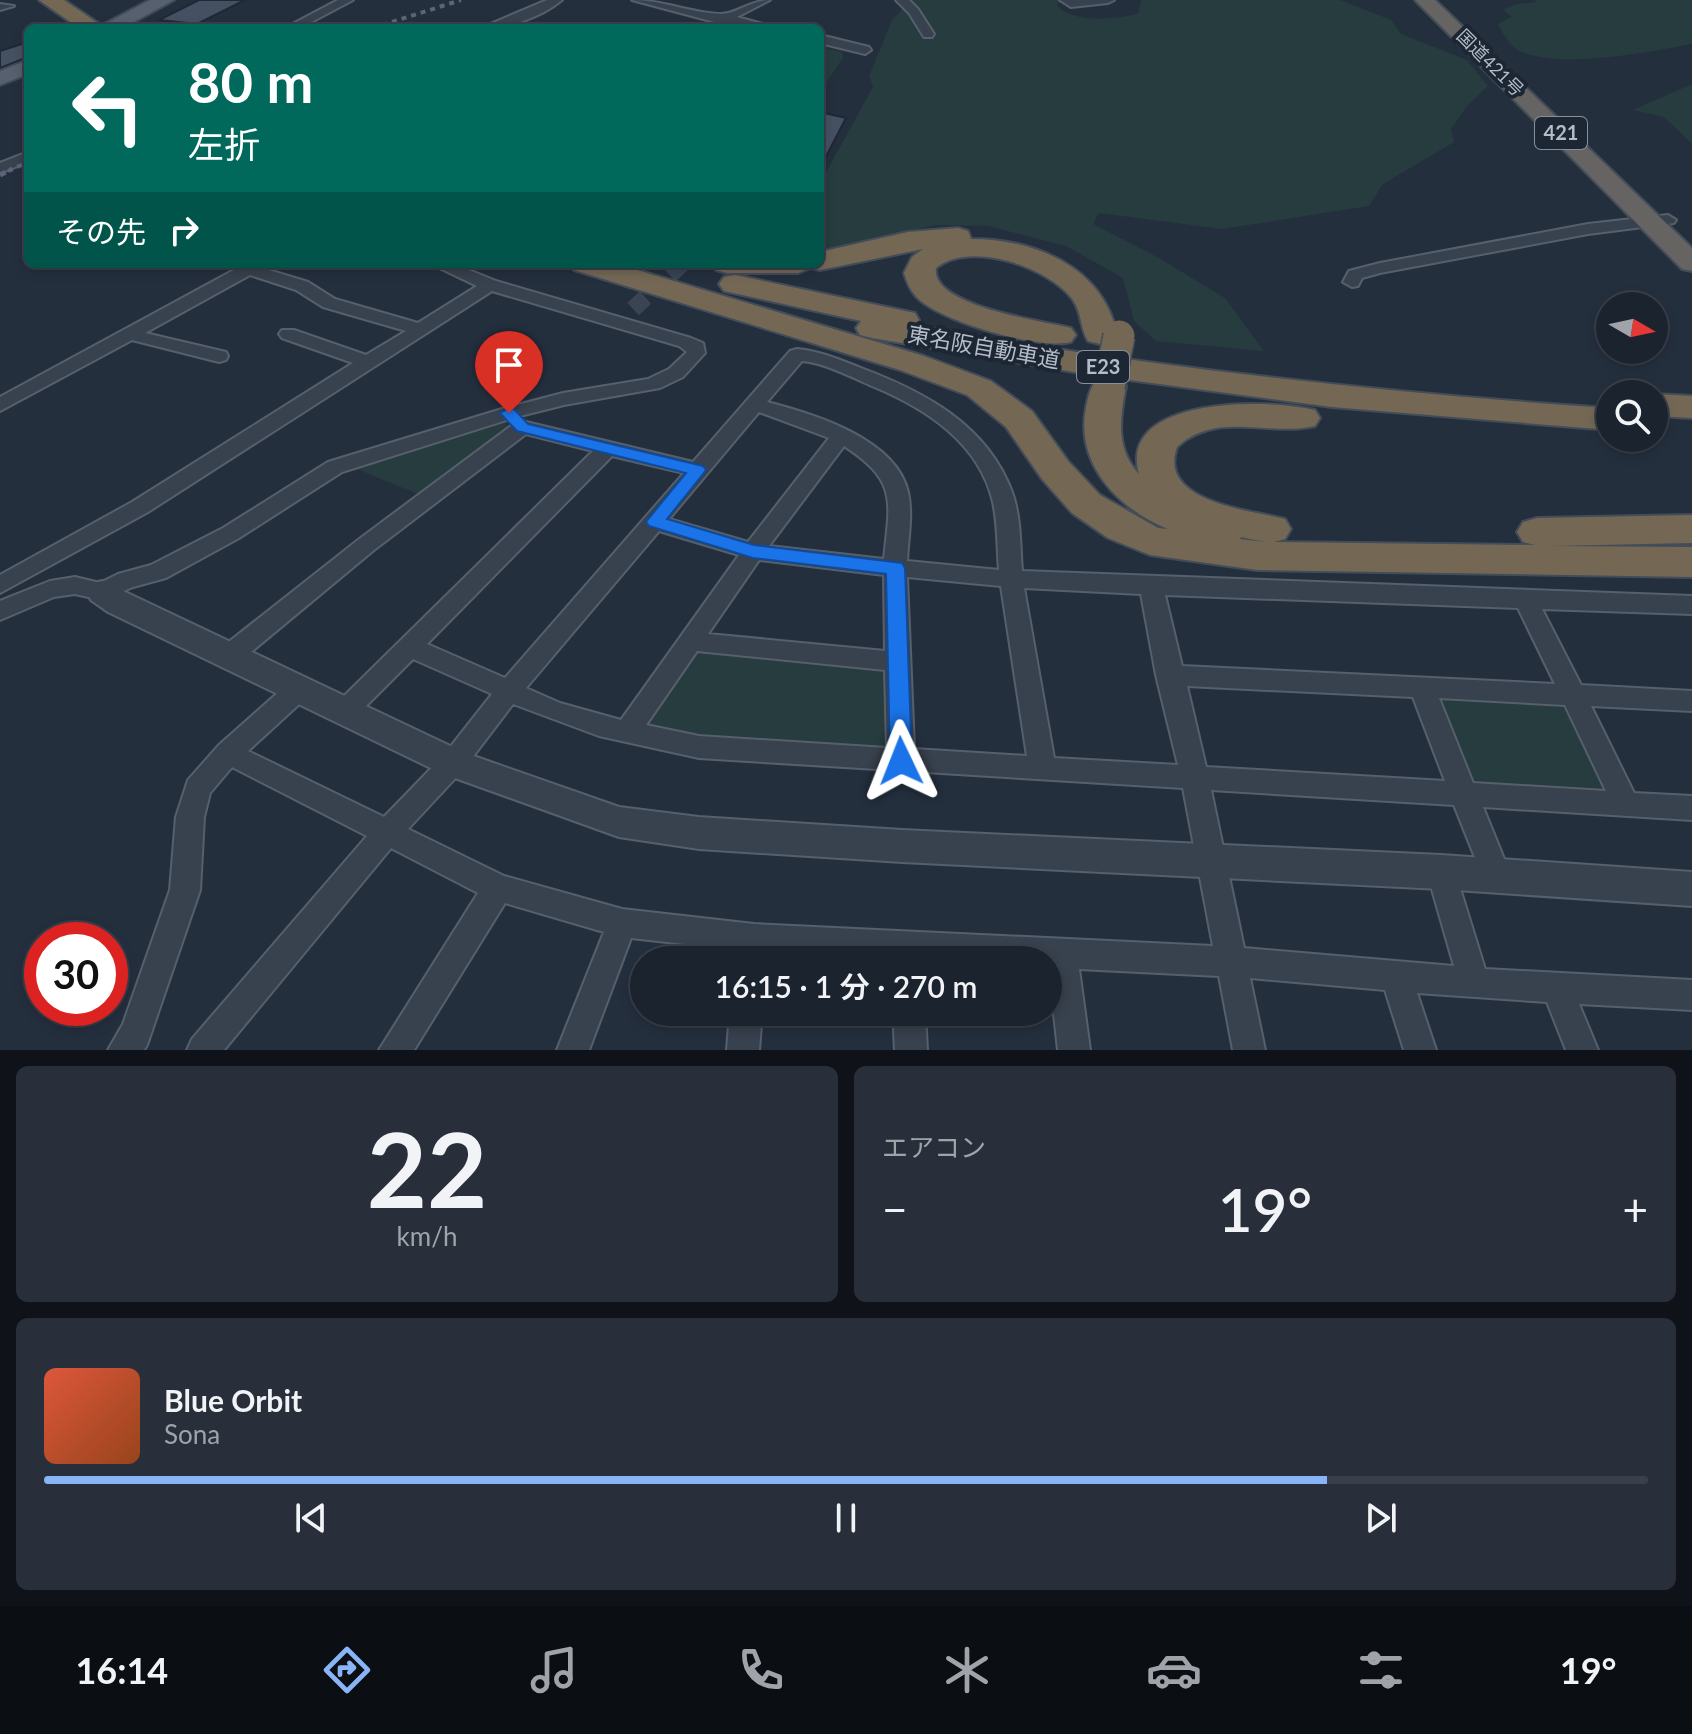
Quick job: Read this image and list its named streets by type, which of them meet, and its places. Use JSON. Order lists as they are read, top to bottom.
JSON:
{
  "streets": {
    "highway": [
      "国道421号",
      "421",
      "東名阪自動車道",
      "E23"
    ]
  },
  "north": "right",
  "page": {
    "turn": ["80 m", "左折"],
    "then": "その先",
    "limit": "30",
    "trip": "16:15 · 1 分 · 270 m",
    "tile": [
      ["22", "km/h"],
      "エアコン"
    ],
    "heat": ["−", "19°", "+"],
    "song": ["Blue Orbit", "Sona"],
    "tabs": ["16:14", "19°"]
  }
}
